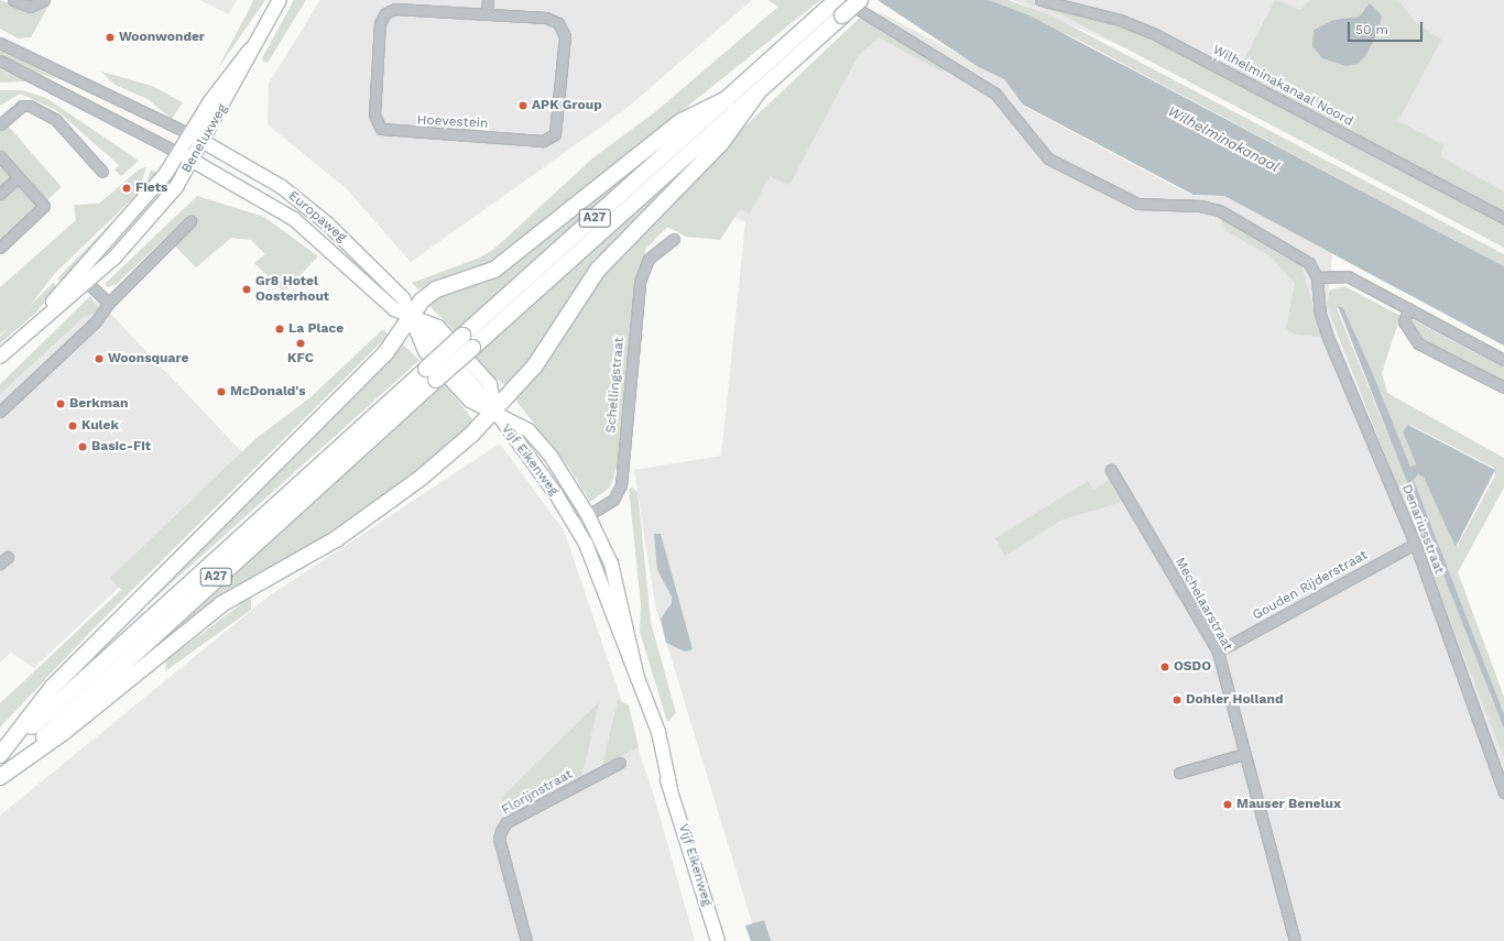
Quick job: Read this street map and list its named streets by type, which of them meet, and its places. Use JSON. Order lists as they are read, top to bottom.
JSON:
{
  "streets": {
    "highway": ["A27"],
    "main road": ["Beneluxweg", "Europaweg", "Vijf Eikenweg"],
    "street": [
      "Wilhelminakanaal Noord",
      "Hoevestein",
      "Schellingstraat",
      "Denariusstraat",
      "Gouden Rijderstraat",
      "Mechelaarstraat",
      "Florijnstraat"
    ]
  },
  "crossings": [
    ["Beneluxweg", "Europaweg"],
    ["Europaweg", "A27"],
    ["Europaweg", "Vijf Eikenweg"],
    ["A27", "Vijf Eikenweg"],
    ["Schellingstraat", "Vijf Eikenweg"],
    ["Denariusstraat", "Gouden Rijderstraat"],
    ["Gouden Rijderstraat", "Mechelaarstraat"]
  ],
  "water": ["Wilhelminakanaal"],
  "places": [
    "Woonwonder",
    "APK Group",
    "Fiets",
    "Gr8 Hotel Oosterhout",
    "La Place",
    "KFC",
    "Woonsquare",
    "McDonald's",
    "Berkman",
    "Kulek",
    "Basic-Fit",
    "OSDO",
    "Dohler Holland",
    "Mauser Benelux"
  ],
  "scale_bar": "50 m"
}
